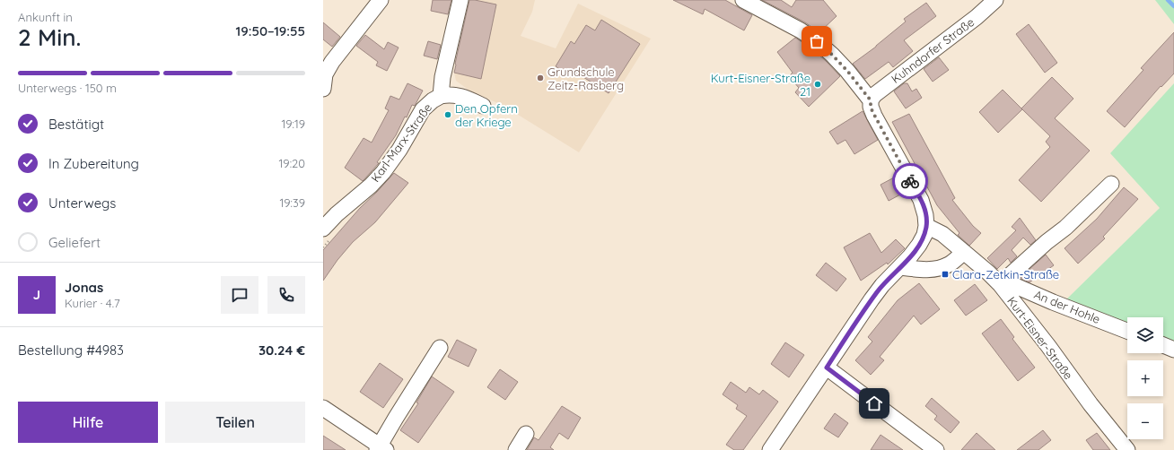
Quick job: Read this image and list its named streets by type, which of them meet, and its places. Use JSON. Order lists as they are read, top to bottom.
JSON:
{
  "streets": {
    "street": [
      "Kuhndorfer Straße",
      "Karl-Marx-Straße",
      "An der Hohle",
      "Kurt-Eisner-Straße"
    ]
  },
  "crossings": [
    ["An der Hohle", "Kurt-Eisner-Straße"]
  ],
  "places": {
    "other": ["Grundschule Zeitz-Rasberg", "Kurt-Eisner-Straße 21", "Den Opfern der Kriege"],
    "transit": ["Clara-Zetkin-Straße"]
  },
  "page": {
    "heading": ["2 Min.", "Ankunft in", "19:50–19:55"],
    "panel": [
      "Jonas",
      "Kurier · 4.7",
      "Bestellung #4983",
      "30.24 €"
    ],
    "bar": "Unterwegs · 150 m",
    "list": [
      ["Bestätigt", "19:19"],
      ["In Zubereitung", "19:20"],
      ["Unterwegs", "19:39"],
      "Geliefert"
    ],
    "round": "J",
    "map_buttons": ["+", "−"],
    "buttons": ["Hilfe", "Teilen"]
  }
}
